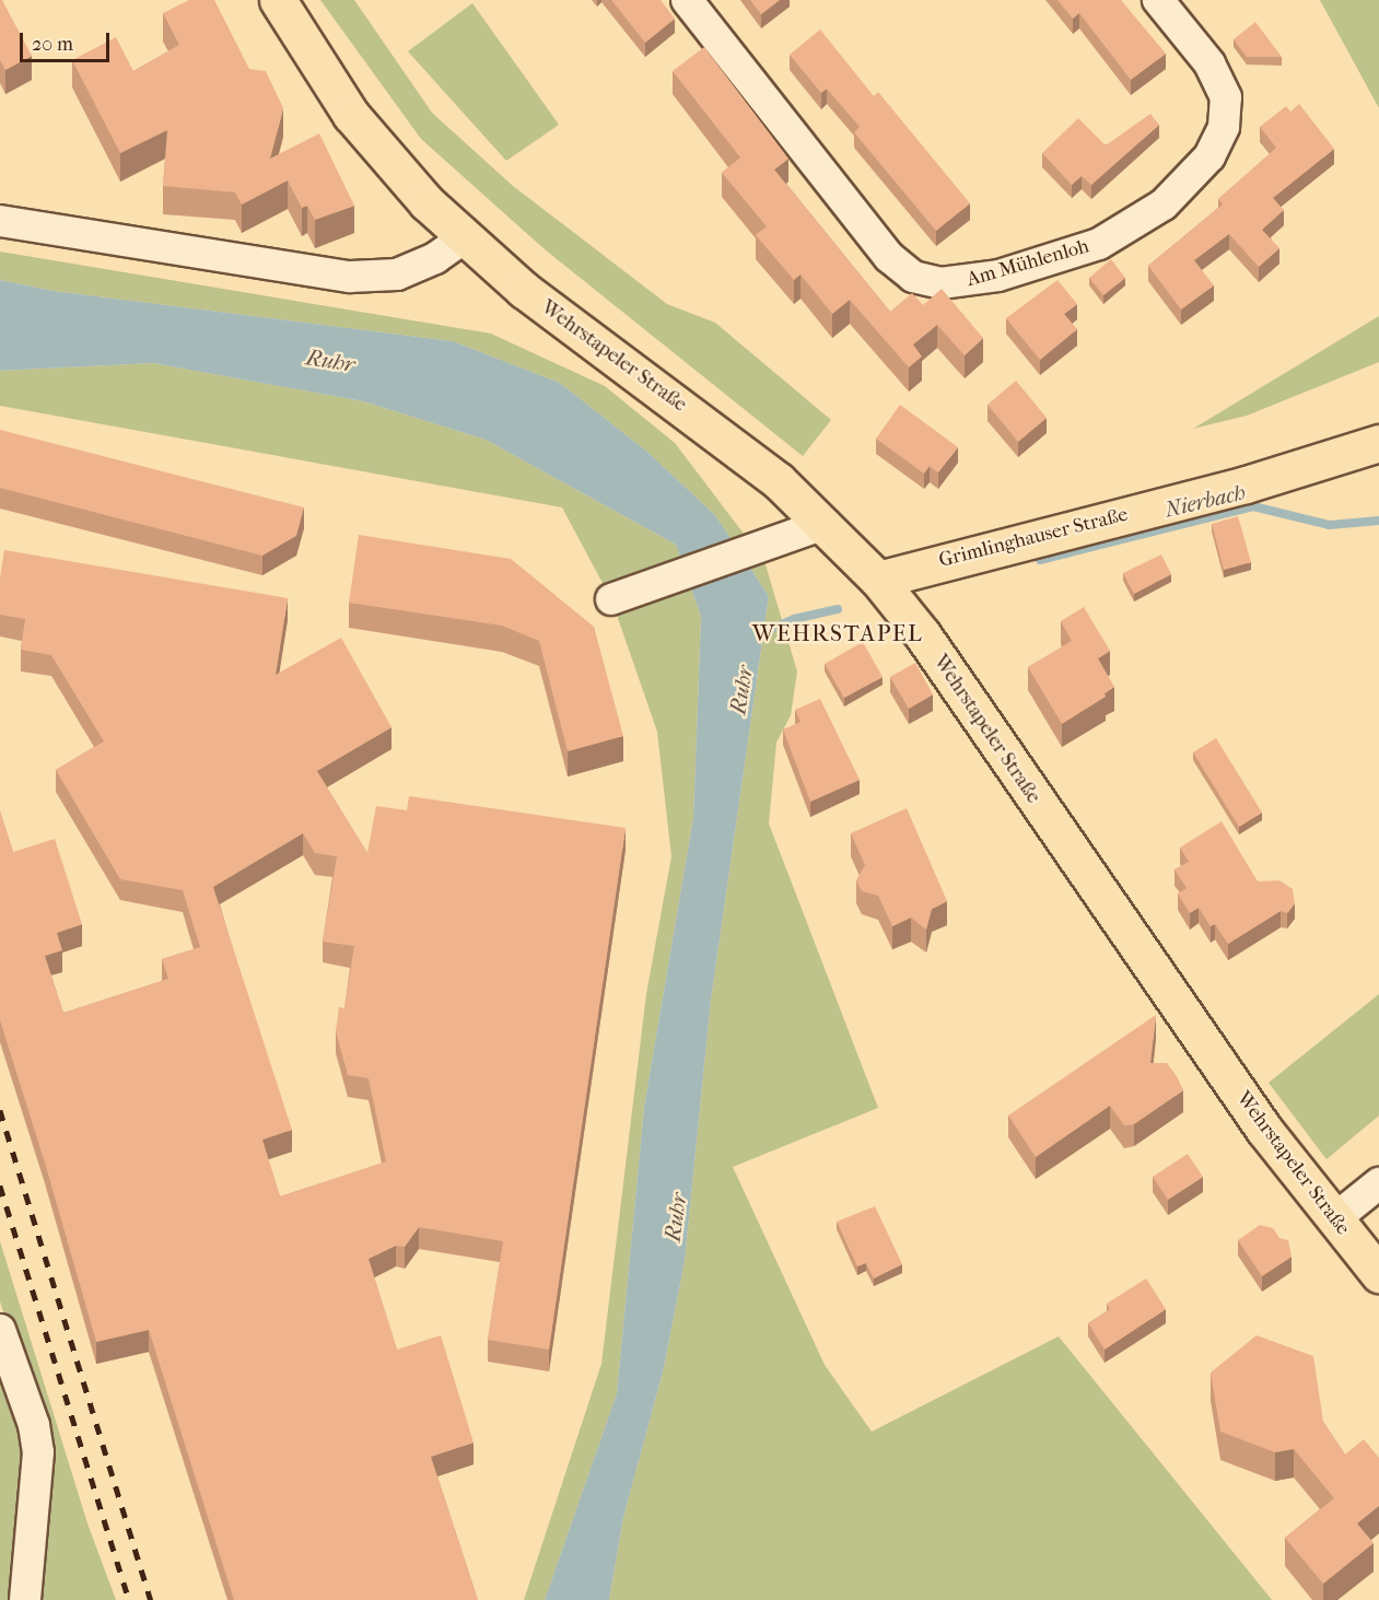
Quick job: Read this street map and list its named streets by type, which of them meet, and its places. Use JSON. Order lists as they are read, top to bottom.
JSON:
{
  "streets": {
    "main road": ["Wehrstapeler Straße", "Grimlinghauser Straße"],
    "street": ["Am Mühlenloh"]
  },
  "crossings": [
    ["Wehrstapeler Straße", "Grimlinghauser Straße"]
  ],
  "districts": ["WEHRSTAPEL"],
  "water": ["Ruhr", "Nierbach"],
  "scale_bar": "20 m"
}
